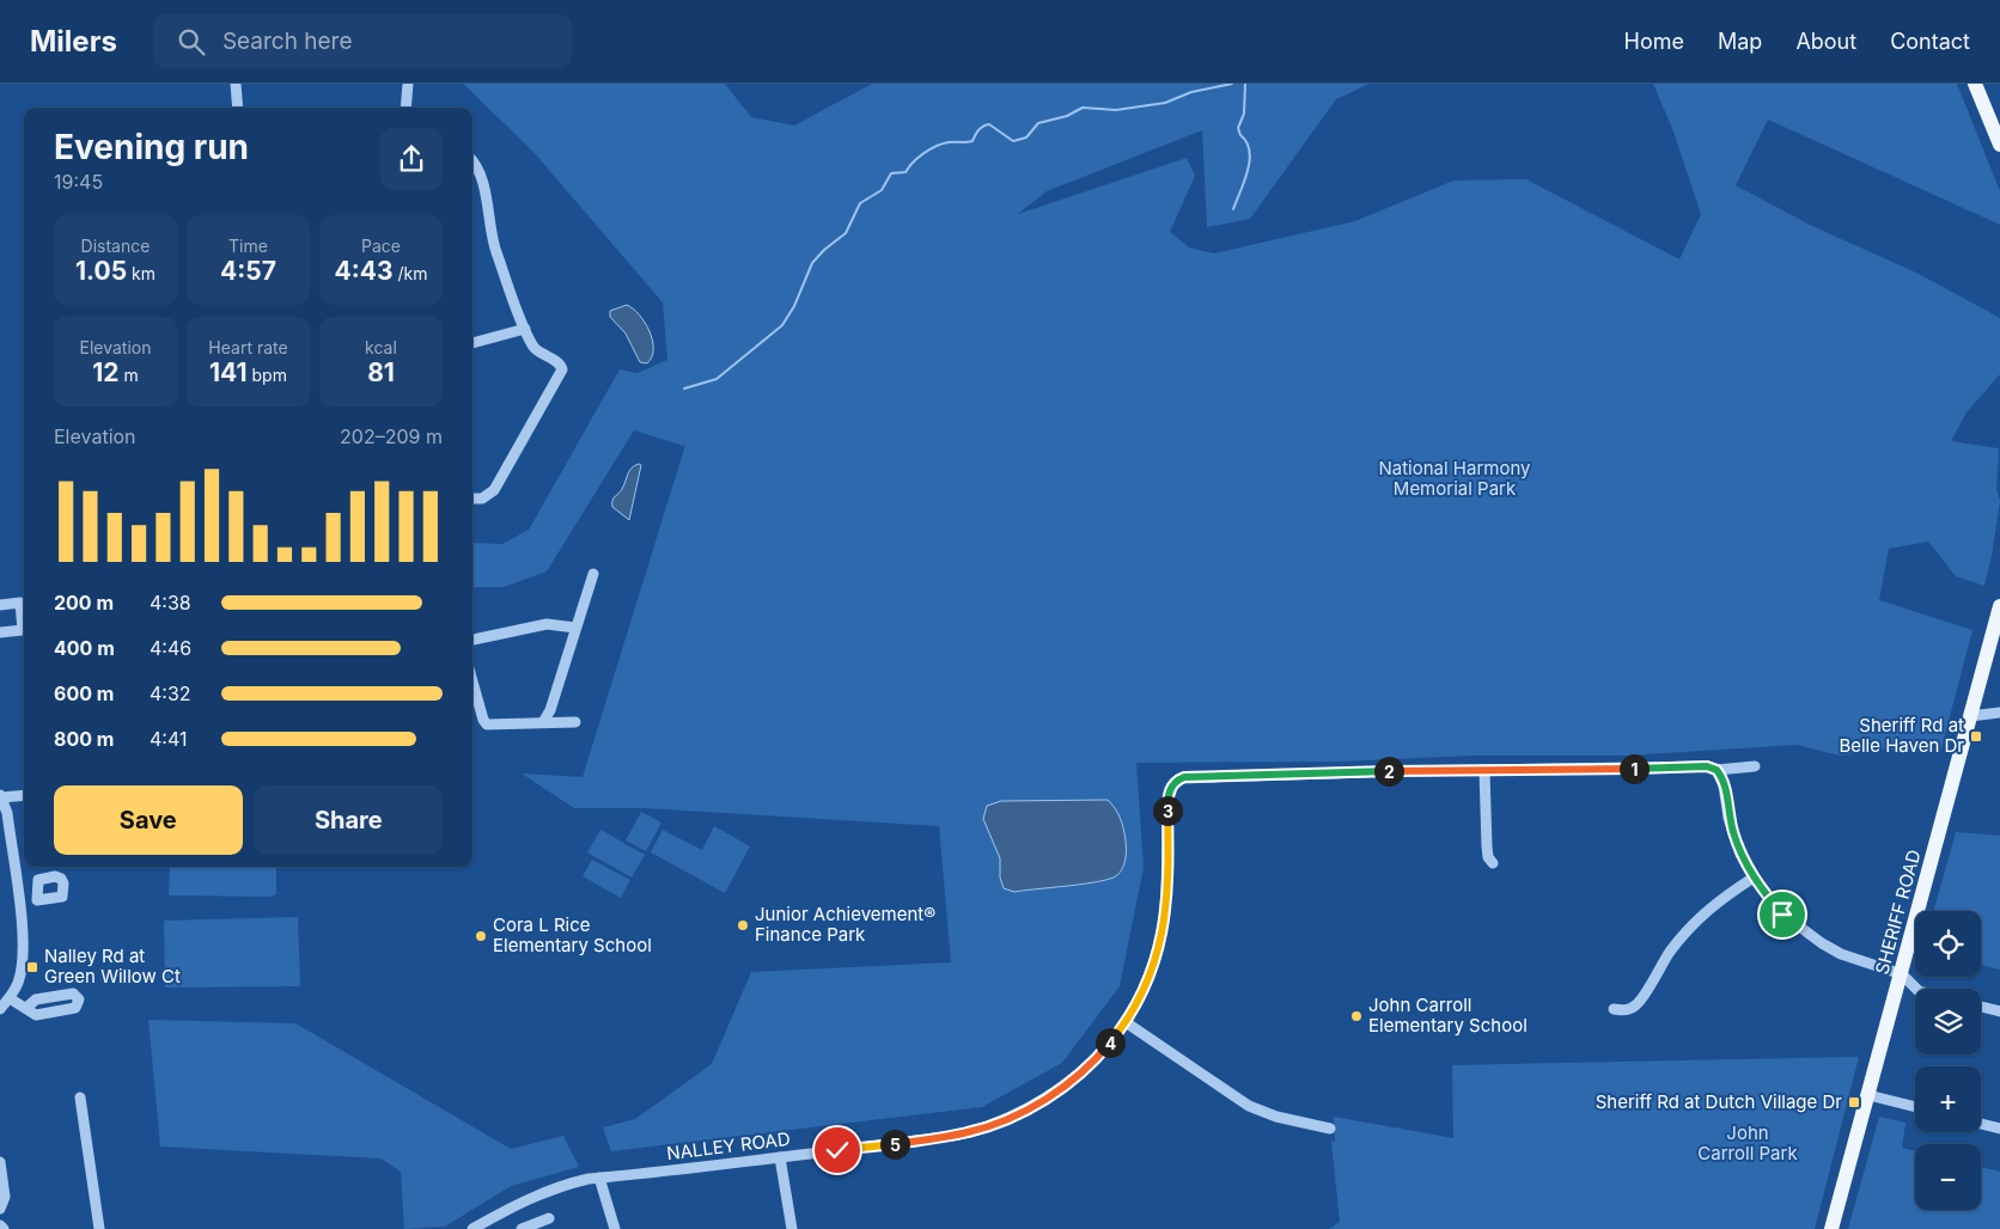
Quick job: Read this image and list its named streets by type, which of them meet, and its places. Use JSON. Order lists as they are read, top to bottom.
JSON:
{
  "streets": {
    "main road": ["SHERIFF ROAD"],
    "street": ["NALLEY ROAD"]
  },
  "parks": ["National Harmony Memorial Park", "John Carroll Park"],
  "places": {
    "transit": ["Sheriff Rd at Belle Haven Dr", "Nalley Rd at Green Willow Ct", "Sheriff Rd at Dutch Village Dr"],
    "other": ["Junior Achievement® Finance Park", "Cora L Rice Elementary School", "John Carroll Elementary School"]
  },
  "page": {
    "header": "Milers",
    "search": "Search here",
    "nav": [
      "Home",
      "Map",
      "About",
      "Contact"
    ],
    "heading": ["Evening run", "19:45"],
    "stats": [
      ["Distance", "1.05 km"],
      ["Time", "4:57"],
      ["Pace", "4:43 /km"],
      ["Elevation", "12 m"],
      ["Heart rate", "141 bpm"],
      ["kcal", "81"]
    ],
    "chart": ["Elevation", "202–209 m"],
    "list": [
      {
        "name": "200 m",
        "note": "4:38"
      },
      {
        "name": "400 m",
        "note": "4:46"
      },
      {
        "name": "600 m",
        "note": "4:32"
      },
      {
        "name": "800 m",
        "note": "4:41"
      }
    ],
    "pins": [
      "1",
      "2",
      "3",
      "4",
      "5"
    ],
    "buttons": ["Save", "Share"],
    "map_buttons": ["+", "−"]
  }
}
